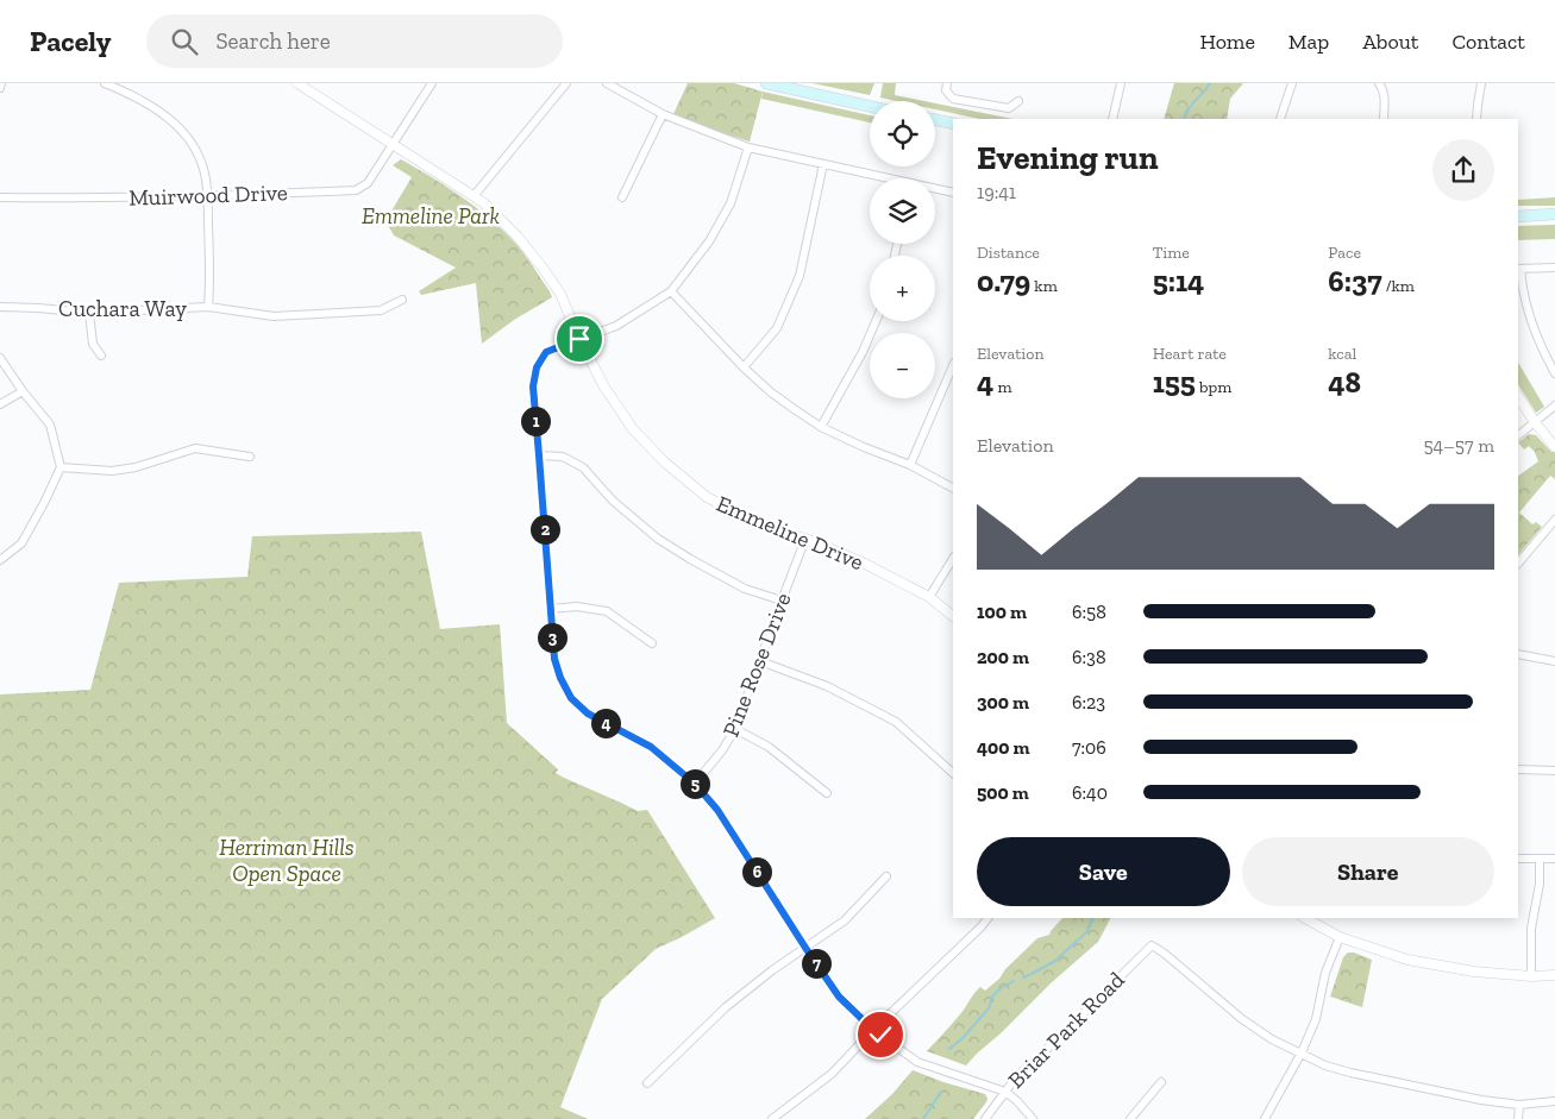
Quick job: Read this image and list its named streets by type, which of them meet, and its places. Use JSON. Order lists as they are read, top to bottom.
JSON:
{
  "streets": {
    "street": [
      "Muirwood Drive",
      "Cuchara Way",
      "Emmeline Drive",
      "Pine Rose Drive",
      "Briar Park Road"
    ]
  },
  "crossings": [
    ["Muirwood Drive", "Emmeline Drive"],
    ["Emmeline Drive", "Pine Rose Drive"]
  ],
  "parks": ["Emmeline Park", "Herriman Hills Open Space"],
  "page": {
    "header": "Pacely",
    "search": "Search here",
    "nav": [
      "Home",
      "Map",
      "About",
      "Contact"
    ],
    "map_buttons": ["+", "−"],
    "heading": ["Evening run", "19:41"],
    "stats": [
      ["Distance", "0.79 km"],
      ["Time", "5:14"],
      ["Pace", "6:37 /km"],
      ["Elevation", "4 m"],
      ["Heart rate", "155 bpm"],
      ["kcal", "48"]
    ],
    "pins": [
      "1",
      "2",
      "3",
      "4",
      "5",
      "6",
      "7"
    ],
    "chart": ["Elevation", "54–57 m"],
    "list": [
      {
        "name": "100 m",
        "note": "6:58"
      },
      {
        "name": "200 m",
        "note": "6:38"
      },
      {
        "name": "300 m",
        "note": "6:23"
      },
      {
        "name": "400 m",
        "note": "7:06"
      },
      {
        "name": "500 m",
        "note": "6:40"
      }
    ],
    "buttons": ["Save", "Share"]
  }
}
